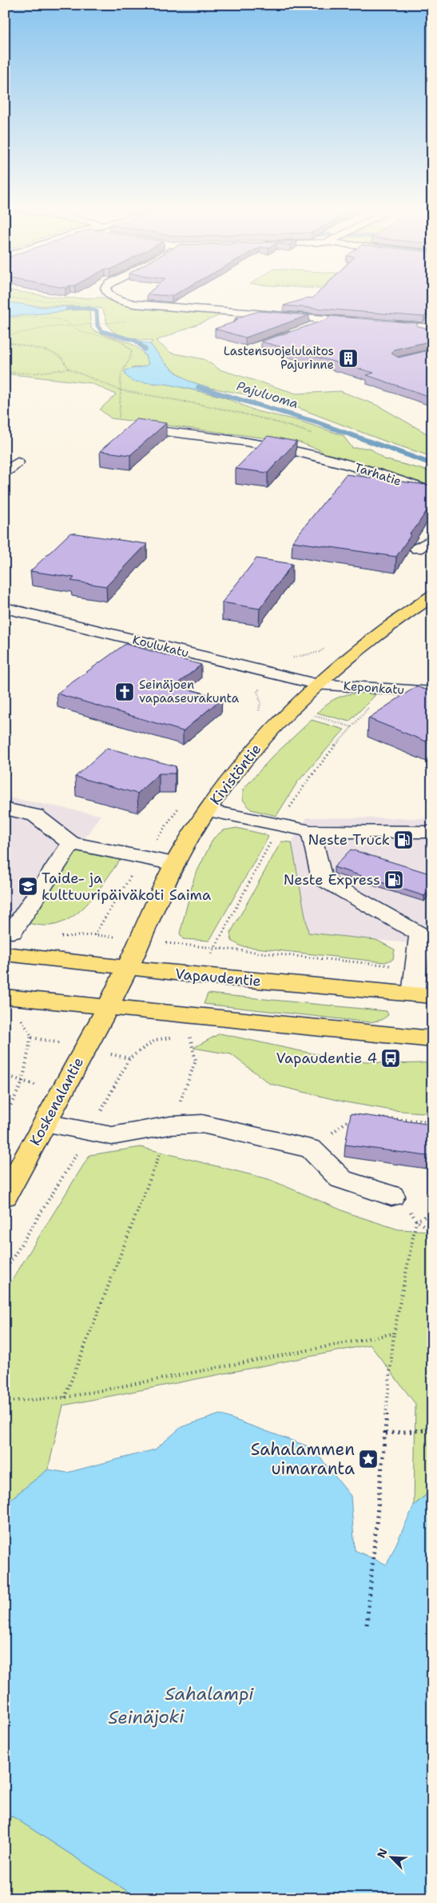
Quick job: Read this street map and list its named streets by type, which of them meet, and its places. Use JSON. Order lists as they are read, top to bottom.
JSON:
{
  "streets": {
    "main road": ["Kivistöntie", "Vapaudentie", "Koskenalantie"],
    "street": ["Tarhatie", "Koulukatu", "Keponkatu"]
  },
  "crossings": [
    ["Koulukatu", "Keponkatu"],
    ["Koulukatu", "Kivistöntie"],
    ["Keponkatu", "Kivistöntie"],
    ["Kivistöntie", "Vapaudentie"],
    ["Kivistöntie", "Koskenalantie"]
  ],
  "water": ["Pajuluoma", "Sahalampi", "Seinäjoki"],
  "places": {
    "building": ["Lastensuojelulaitos Pajurinne"],
    "church": ["Seinäjoen vapaaseurakunta"],
    "fuel station": ["Neste Truck", "Neste Express"],
    "school or university": ["Taide- ja kulttuuripäiväkoti Saima"],
    "bus stop": ["Vapaudentie 4"],
    "place": ["Sahalammen uimaranta"]
  },
  "north": "top left"
}
